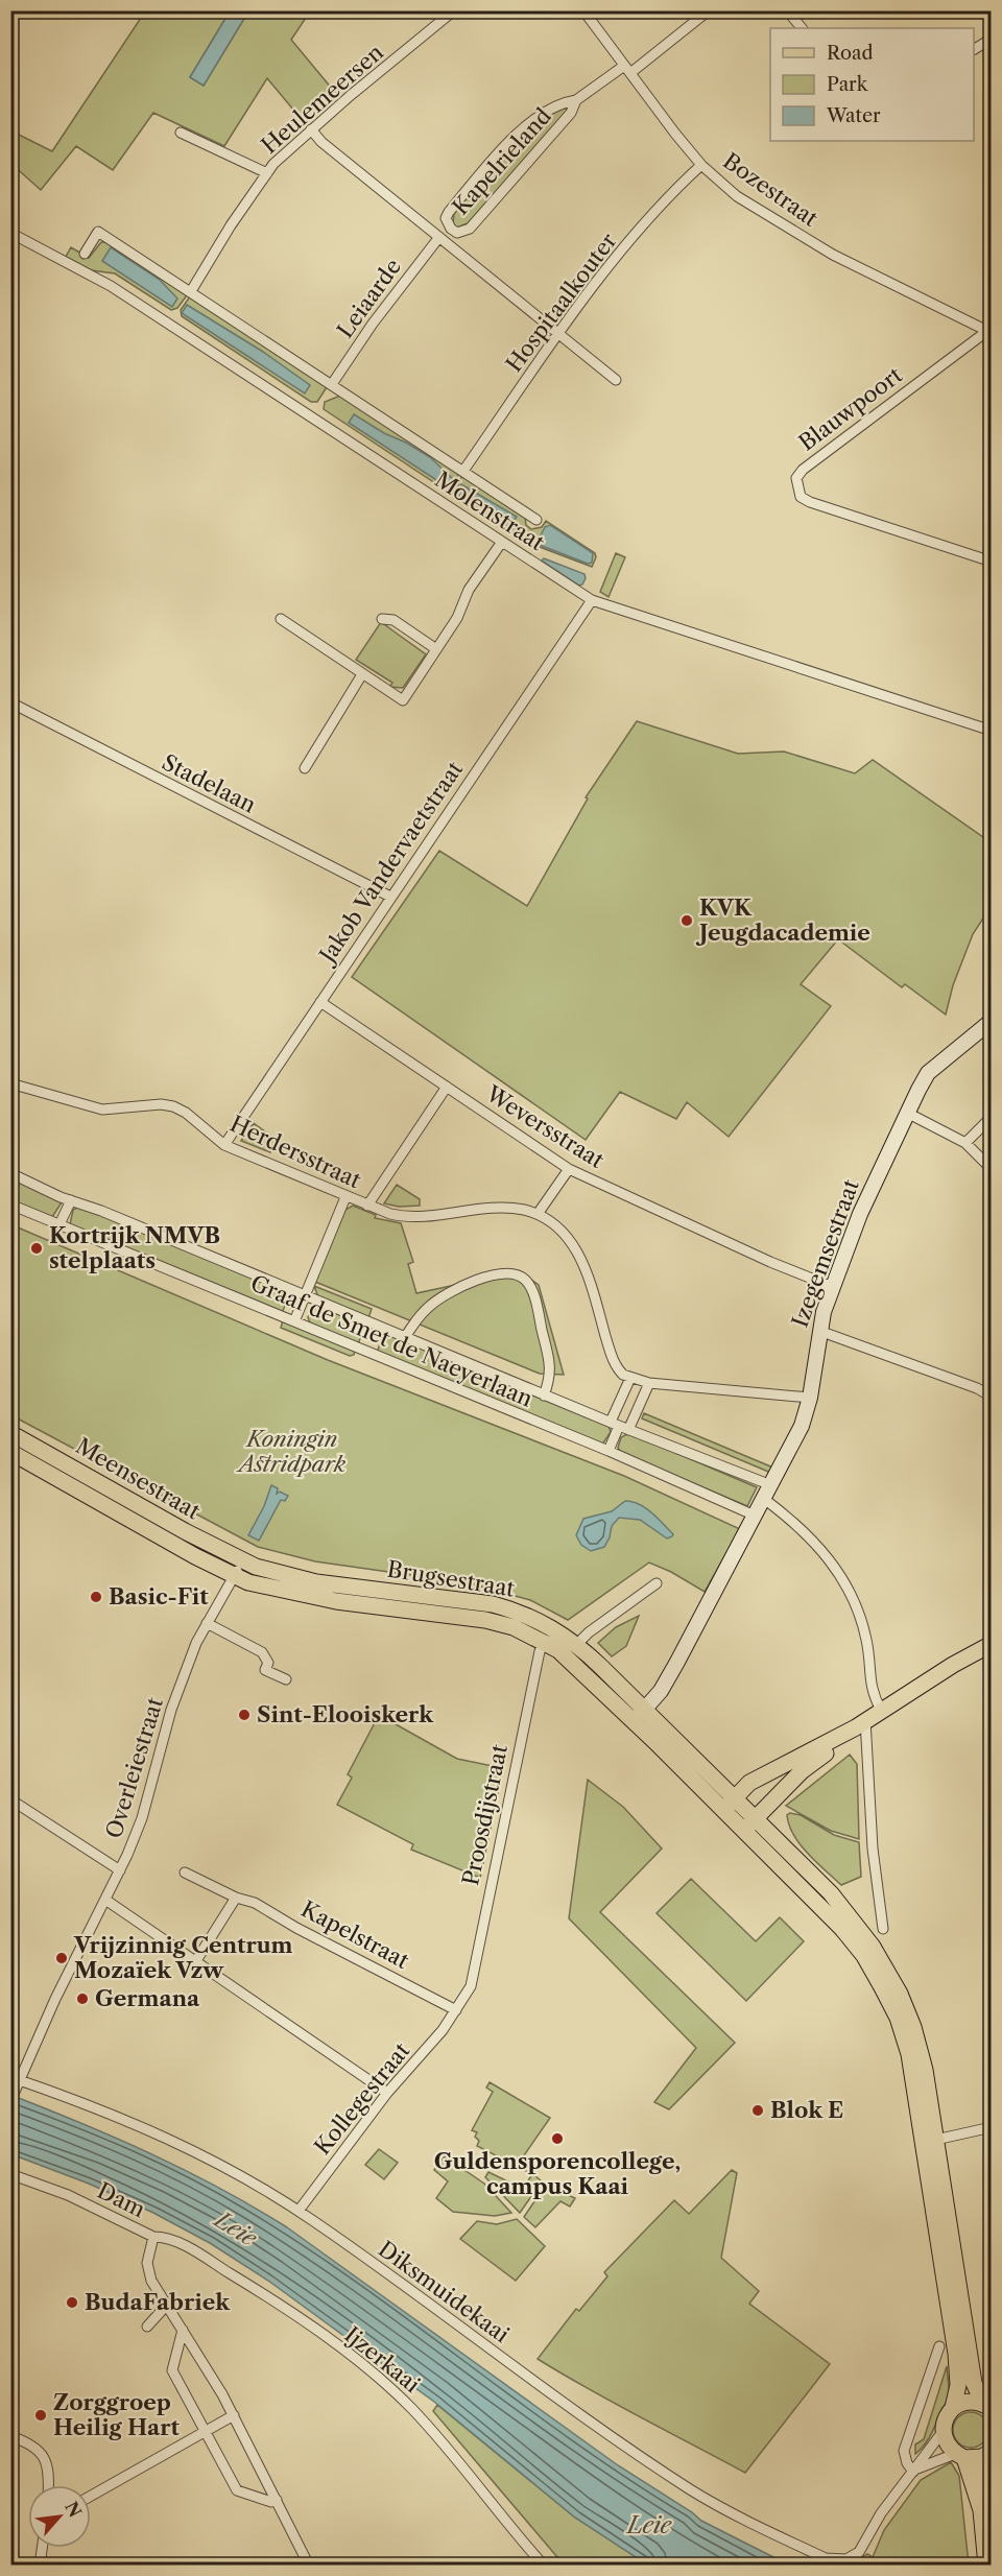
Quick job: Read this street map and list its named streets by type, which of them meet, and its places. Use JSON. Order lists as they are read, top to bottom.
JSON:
{
  "streets": {
    "main road": ["Meensestraat", "Brugsestraat"],
    "street": [
      "Heulemeersen",
      "Kapelrieland",
      "Bozestraat",
      "Leiaarde",
      "Hospitaalkouter",
      "Blauwpoort",
      "Molenstraat",
      "Stadelaan",
      "Jakob Vandervaetstraat",
      "Weversstraat",
      "Herdersstraat",
      "Izegemsestraat",
      "Graaf de Smet de Naeyerlaan",
      "Overleiestraat",
      "Proosdijstraat",
      "Kapelstraat",
      "Kollegestraat",
      "Dam",
      "Diksmuidekaai",
      "Ijzerkaai"
    ]
  },
  "crossings": [
    ["Heulemeersen", "Molenstraat"],
    ["Kapelrieland", "Bozestraat"],
    ["Bozestraat", "Hospitaalkouter"],
    ["Bozestraat", "Blauwpoort"],
    ["Leiaarde", "Molenstraat"],
    ["Hospitaalkouter", "Molenstraat"],
    ["Molenstraat", "Jakob Vandervaetstraat"],
    ["Stadelaan", "Jakob Vandervaetstraat"],
    ["Jakob Vandervaetstraat", "Weversstraat"],
    ["Jakob Vandervaetstraat", "Herdersstraat"],
    ["Weversstraat", "Izegemsestraat"],
    ["Izegemsestraat", "Graaf de Smet de Naeyerlaan"],
    ["Izegemsestraat", "Brugsestraat"],
    ["Meensestraat", "Brugsestraat"],
    ["Meensestraat", "Overleiestraat"],
    ["Brugsestraat", "Overleiestraat"],
    ["Brugsestraat", "Proosdijstraat"],
    ["Overleiestraat", "Diksmuidekaai"],
    ["Proosdijstraat", "Kapelstraat"],
    ["Proosdijstraat", "Kollegestraat"],
    ["Kapelstraat", "Kollegestraat"],
    ["Kollegestraat", "Diksmuidekaai"],
    ["Dam", "Ijzerkaai"]
  ],
  "water": ["Leie"],
  "parks": ["Koningin Astridpark"],
  "places": [
    "KVK Jeugdacademie",
    "Kortrijk NMVB stelplaats",
    "Basic-Fit",
    "Sint-Elooiskerk",
    "Vrijzinnig Centrum Mozaïek Vzw",
    "Germana",
    "Blok E",
    "Guldensporencollege, campus Kaai",
    "BudaFabriek",
    "Zorggroep Heilig Hart"
  ],
  "legend": ["Road", "Park", "Water"],
  "north": "top right"
}
